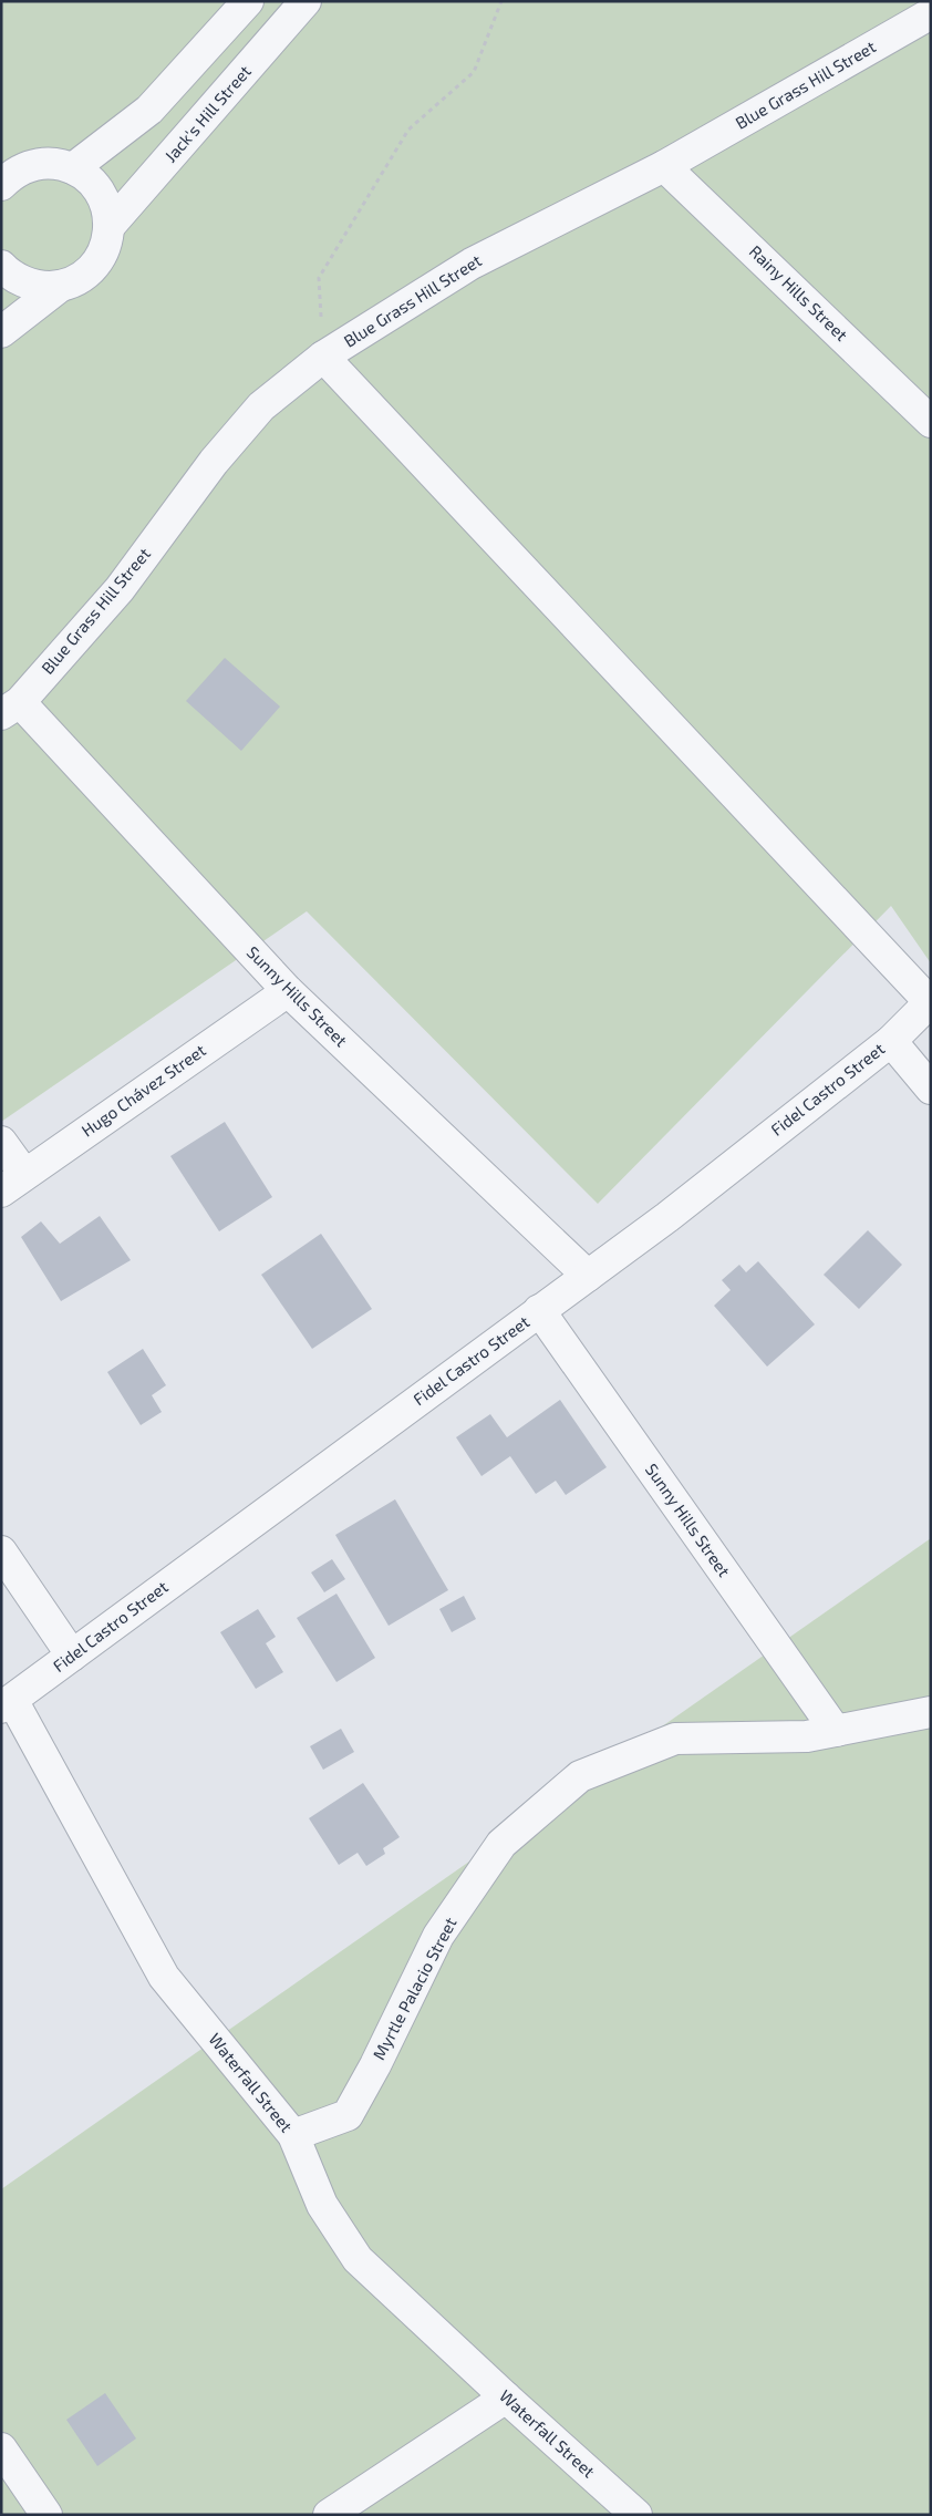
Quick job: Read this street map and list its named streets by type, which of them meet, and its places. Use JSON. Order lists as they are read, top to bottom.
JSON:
{
  "streets": {
    "street": [
      "Blue Grass Hill Street",
      "Jack's Hill Street",
      "Rainy Hills Street",
      "Sunny Hills Street",
      "Fidel Castro Street",
      "Hugo Chávez Street",
      "Myrtle Palacio Street",
      "Waterfall Street"
    ]
  },
  "crossings": [
    ["Blue Grass Hill Street", "Rainy Hills Street"],
    ["Blue Grass Hill Street", "Sunny Hills Street"],
    ["Sunny Hills Street", "Fidel Castro Street"],
    ["Sunny Hills Street", "Hugo Chávez Street"],
    ["Sunny Hills Street", "Myrtle Palacio Street"],
    ["Fidel Castro Street", "Waterfall Street"],
    ["Myrtle Palacio Street", "Waterfall Street"]
  ]
}
